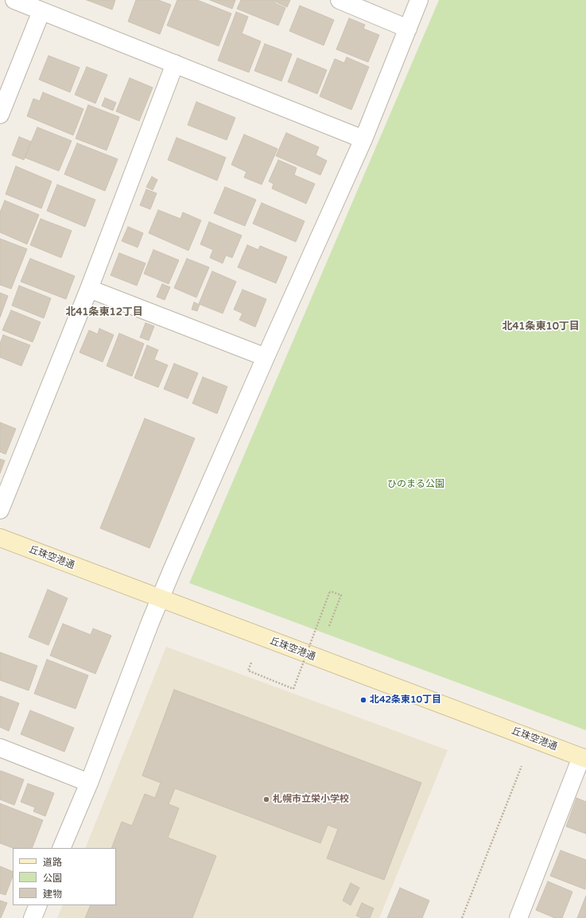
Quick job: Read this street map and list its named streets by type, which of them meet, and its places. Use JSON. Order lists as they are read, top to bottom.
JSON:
{
  "streets": {
    "main road": ["丘珠空港通"]
  },
  "districts": ["北41条東12丁目", "北41条東10丁目"],
  "parks": ["ひのまる公園"],
  "places": ["北42条東10丁目", "札幌市立栄小学校"],
  "legend": ["道路", "公園", "建物"]
}
